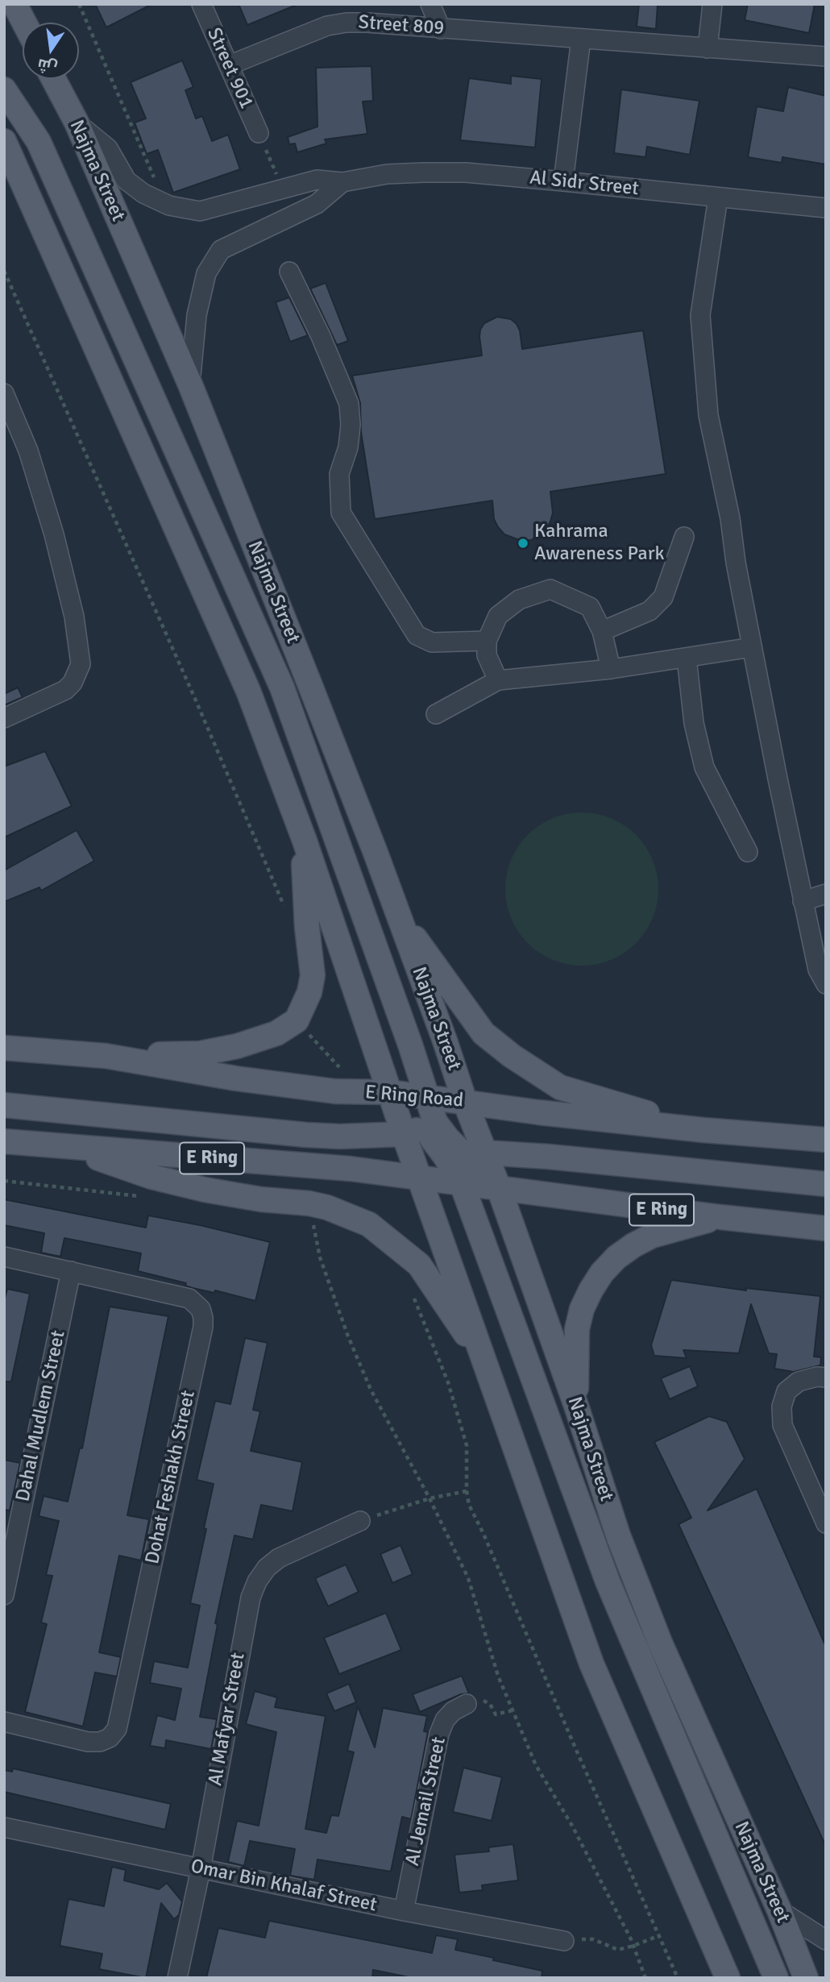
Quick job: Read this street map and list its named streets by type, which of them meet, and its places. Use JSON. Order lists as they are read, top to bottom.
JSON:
{
  "streets": {
    "main road": ["Najma Street", "E Ring Road", "E Ring"],
    "street": [
      "Street 809",
      "Street 901",
      "Al Sidr Street",
      "Dahal Mudlem Street",
      "Dohat Feshakh Street",
      "Al Mafyar Street",
      "Al Jemail Street",
      "Omar Bin Khalaf Street"
    ]
  },
  "crossings": [
    ["Street 809", "Street 901"],
    ["Najma Street", "Al Sidr Street"],
    ["Najma Street", "E Ring Road"],
    ["Najma Street", "E Ring"],
    ["Dahal Mudlem Street", "Dohat Feshakh Street"],
    ["Al Mafyar Street", "Omar Bin Khalaf Street"],
    ["Al Jemail Street", "Omar Bin Khalaf Street"]
  ],
  "places": ["Kahrama Awareness Park"],
  "north": "bottom"
}
